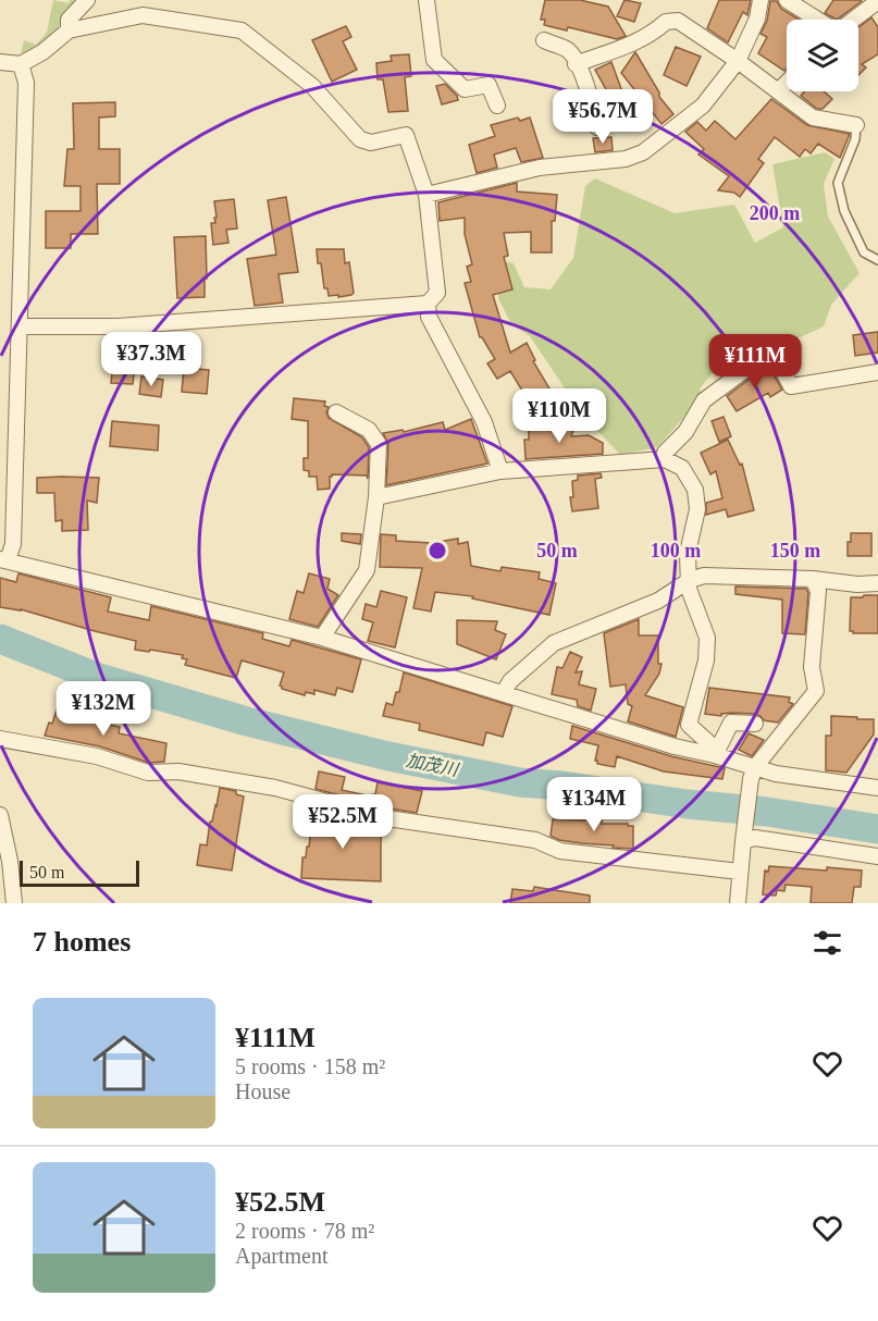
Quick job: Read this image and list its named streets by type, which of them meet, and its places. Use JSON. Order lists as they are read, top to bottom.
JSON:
{
  "water": ["加茂川"],
  "scale_bar": "50 m",
  "page": {
    "price": [
      "¥56.7M",
      "¥37.3M",
      "¥111M",
      "¥110M",
      "¥132M",
      "¥134M",
      "¥52.5M"
    ],
    "scale": "50 m",
    "heading": "7 homes",
    "list": [
      {
        "name": "¥111M",
        "note": "5 rooms · 158 m² · House"
      },
      {
        "name": "¥52.5M",
        "note": "2 rooms · 78 m² · Apartment"
      }
    ]
  },
  "rings": [
    "200 m",
    "50 m",
    "100 m",
    "150 m"
  ]
}
